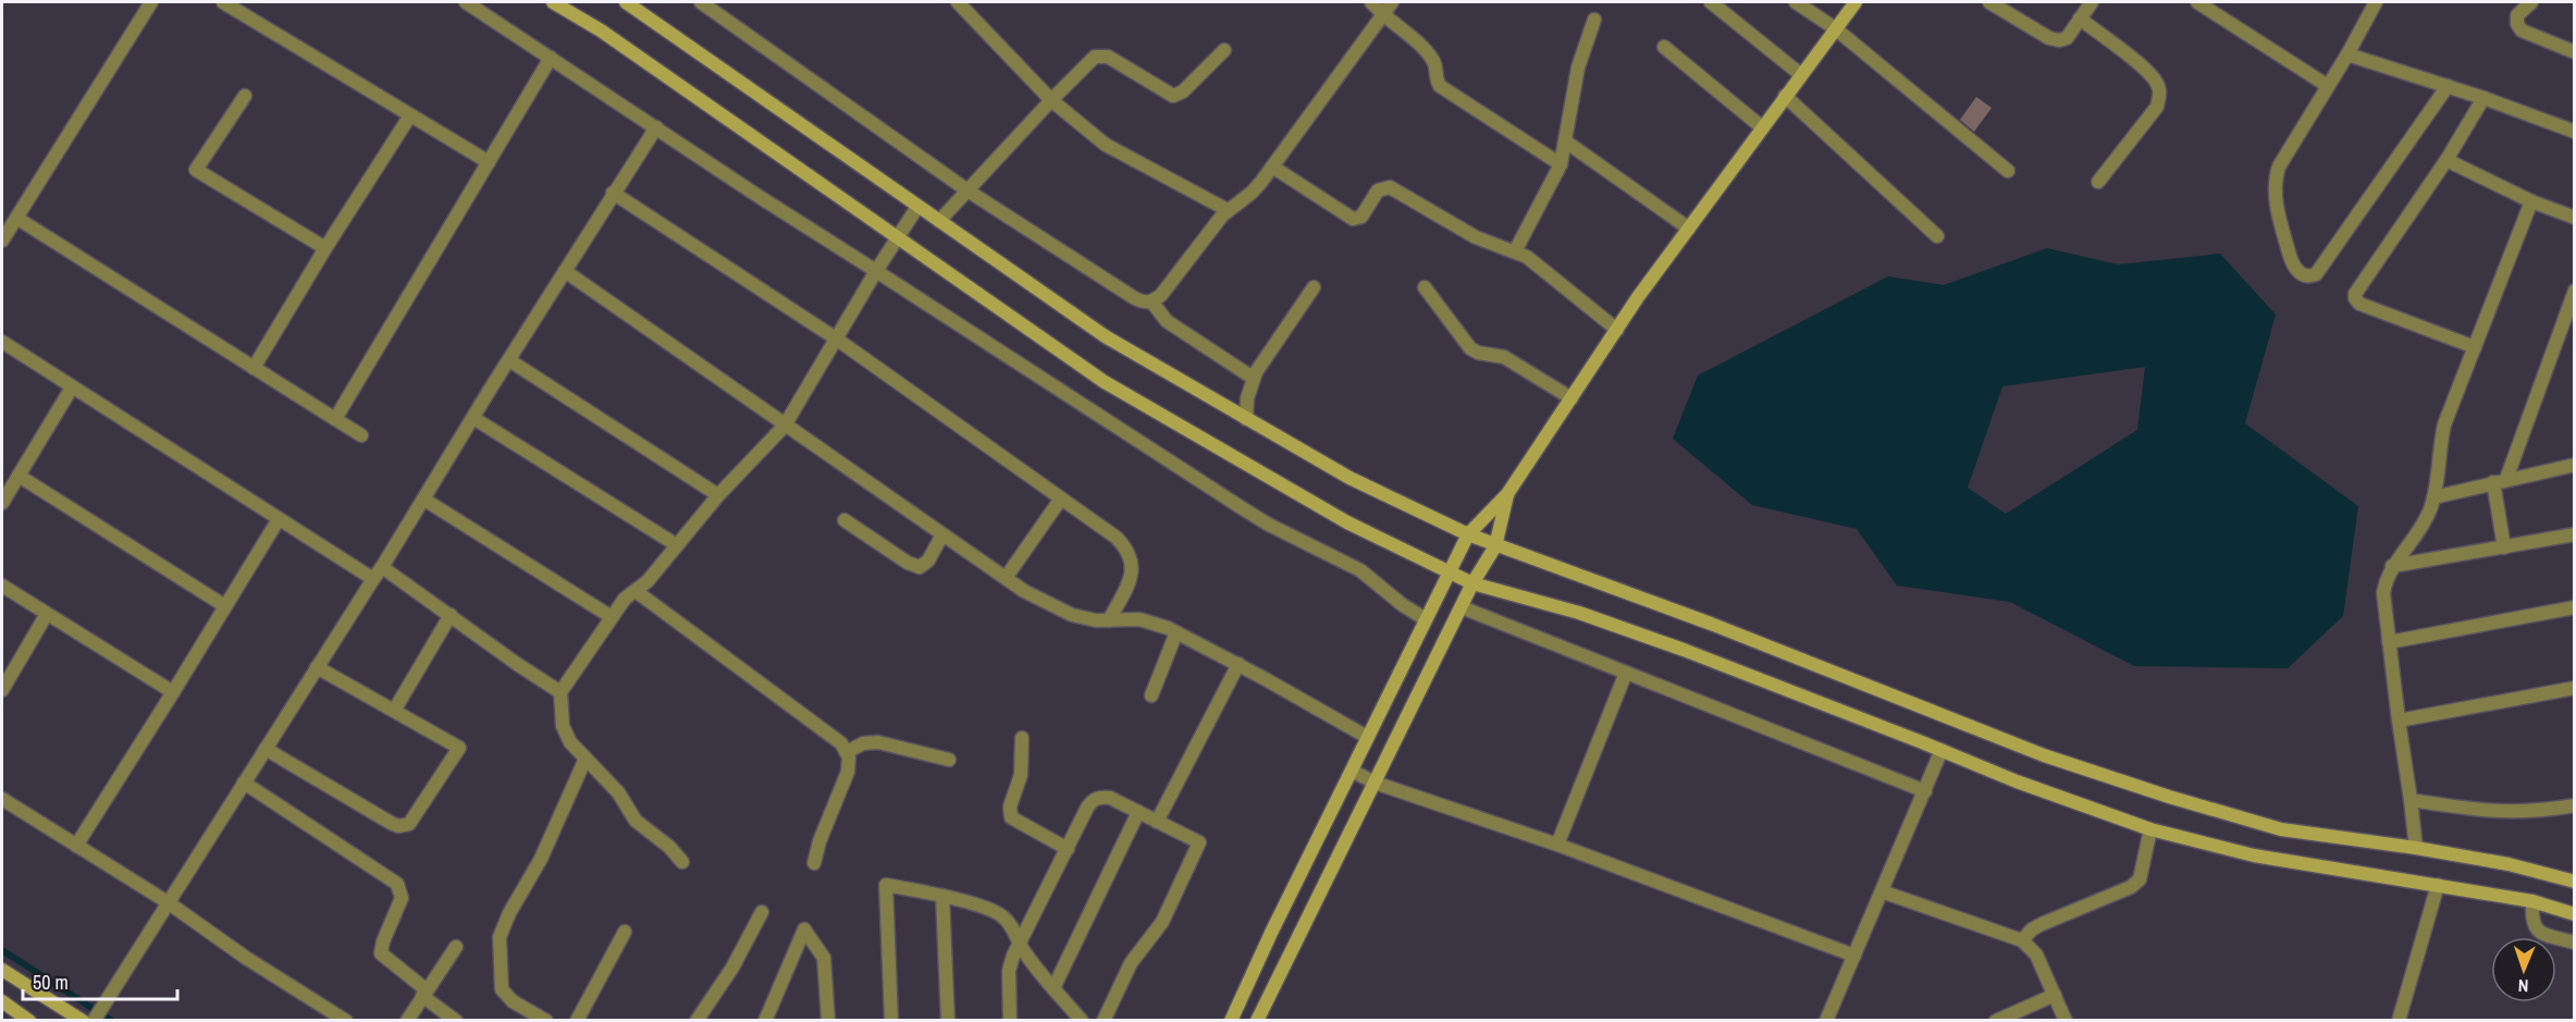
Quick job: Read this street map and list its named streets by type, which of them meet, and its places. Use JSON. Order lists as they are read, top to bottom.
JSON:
{
  "scale_bar": "50 m",
  "north": "bottom"
}
